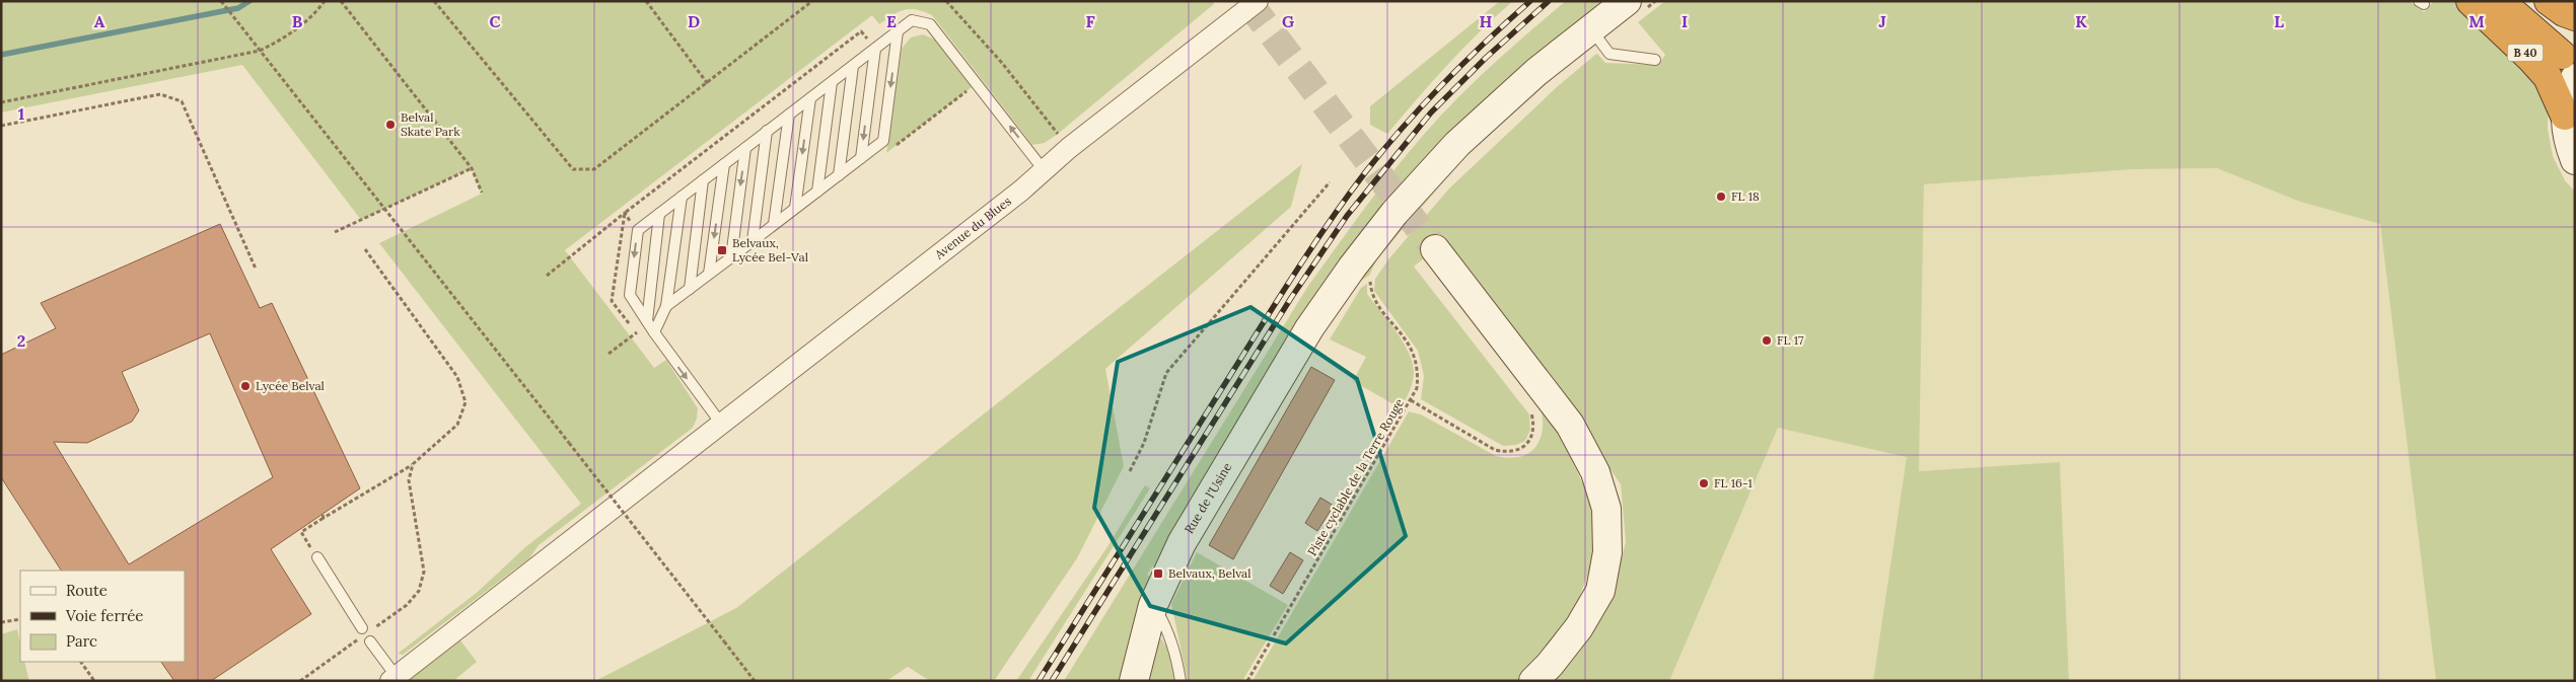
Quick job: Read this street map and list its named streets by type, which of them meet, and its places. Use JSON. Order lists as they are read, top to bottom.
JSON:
{
  "streets": {
    "highway": ["B 40"],
    "main road": ["Rue de l'Usine"],
    "street": ["Avenue du Blues"],
    "path": ["Piste cyclable de la Terre Rouge"]
  },
  "places": {
    "other": [
      "Belval Skate Park",
      "FL 18",
      "FL 17",
      "Lycée Belval",
      "FL 16-1"
    ],
    "transit": ["Belvaux, Lycée Bel-Val", "Belvaux, Belval"]
  },
  "legend": ["Route", "Voie ferrée", "Parc"],
  "grid": {
    "columns": [
      "A",
      "B",
      "C",
      "D",
      "E",
      "F",
      "G",
      "H",
      "I",
      "J",
      "K",
      "L",
      "M"
    ],
    "rows": ["1", "2"]
  }
}
